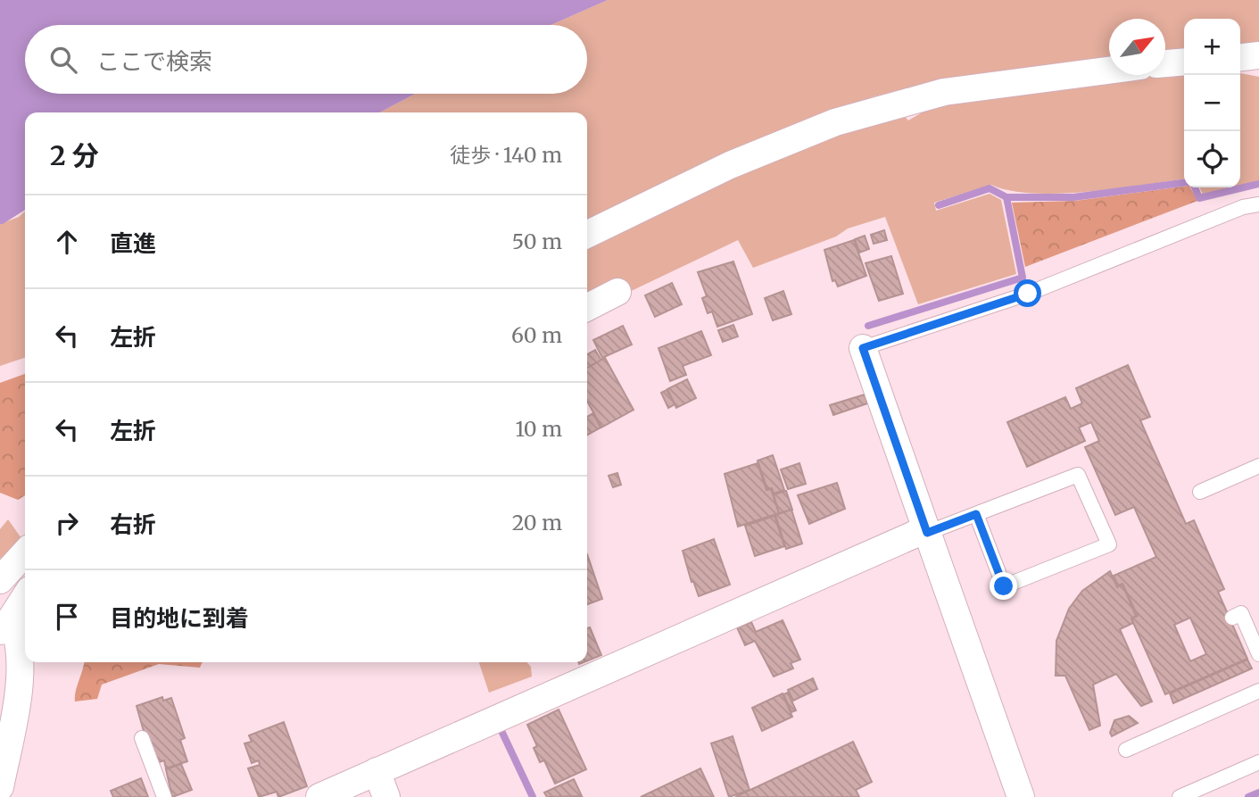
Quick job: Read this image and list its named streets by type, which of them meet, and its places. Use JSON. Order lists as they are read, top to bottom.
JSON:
{
  "north": "top right",
  "page": {
    "map_buttons": ["+", "−"],
    "search": "ここで検索",
    "heading": ["2 分", "徒歩 · 140 m"],
    "list": [
      ["直進", "50 m"],
      ["左折", "60 m"],
      ["左折", "10 m"],
      ["右折", "20 m"],
      "目的地に到着"
    ]
  }
}
